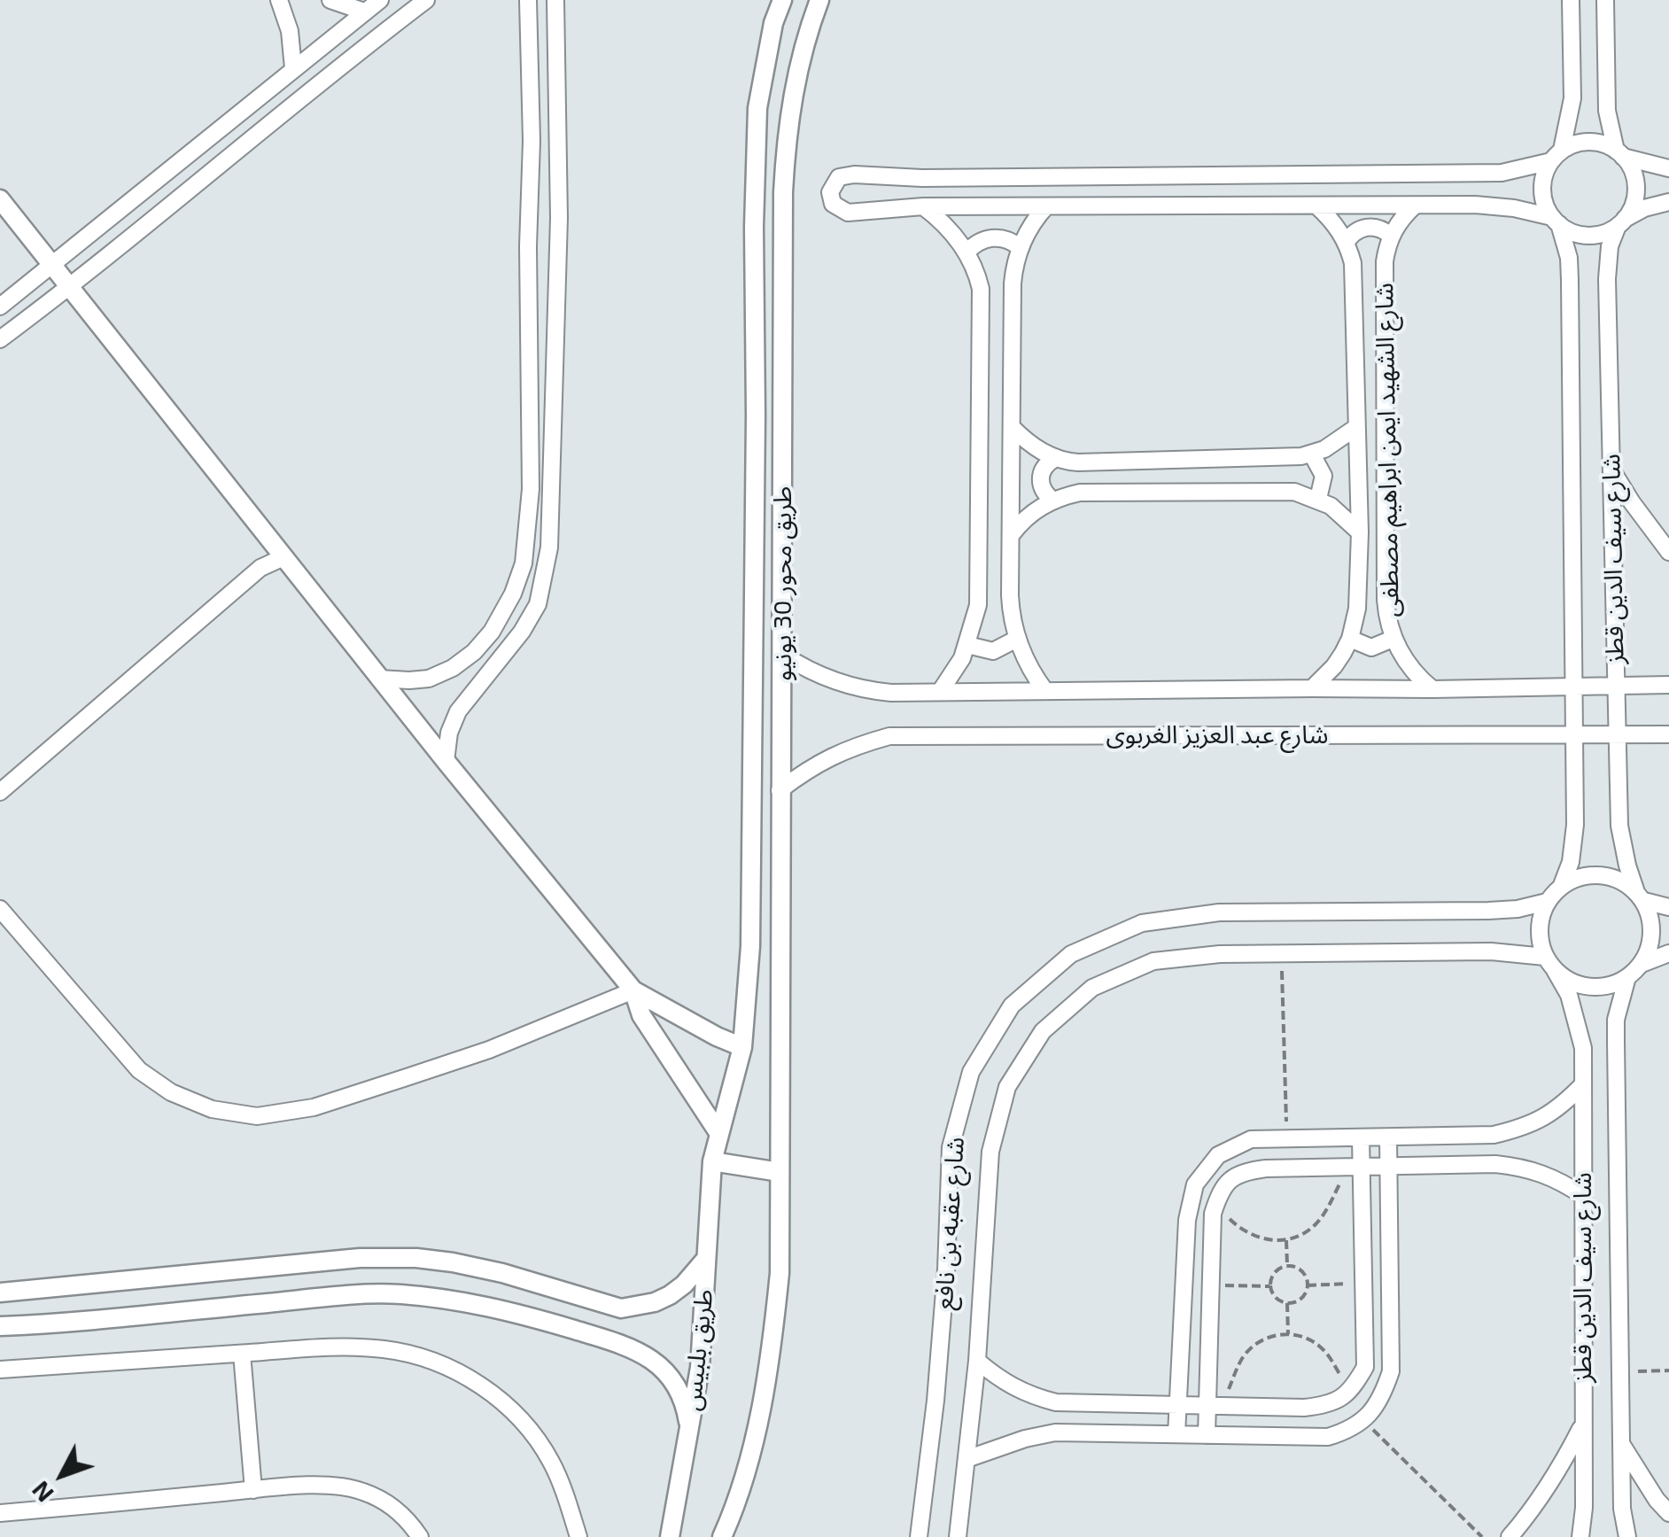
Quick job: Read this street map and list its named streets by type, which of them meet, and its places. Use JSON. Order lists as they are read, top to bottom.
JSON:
{
  "streets": {
    "street": [
      "شارع الشهيد ايمن ابراهيم مصطفى",
      "شارع سيف الدين قطز",
      "طريق محور 30 يونيو",
      "شارع عبد العزيز الغربوى",
      "شارع عقبه بن نافع",
      "طريق بلبيس"
    ]
  },
  "crossings": [
    ["شارع الشهيد ايمن ابراهيم مصطفى", "شارع عبد العزيز الغربوى"],
    ["شارع سيف الدين قطز", "شارع عبد العزيز الغربوى"],
    ["شارع سيف الدين قطز", "شارع عقبه بن نافع"],
    ["طريق محور 30 يونيو", "شارع عبد العزيز الغربوى"],
    ["طريق محور 30 يونيو", "طريق بلبيس"]
  ],
  "north": "bottom left"
}
